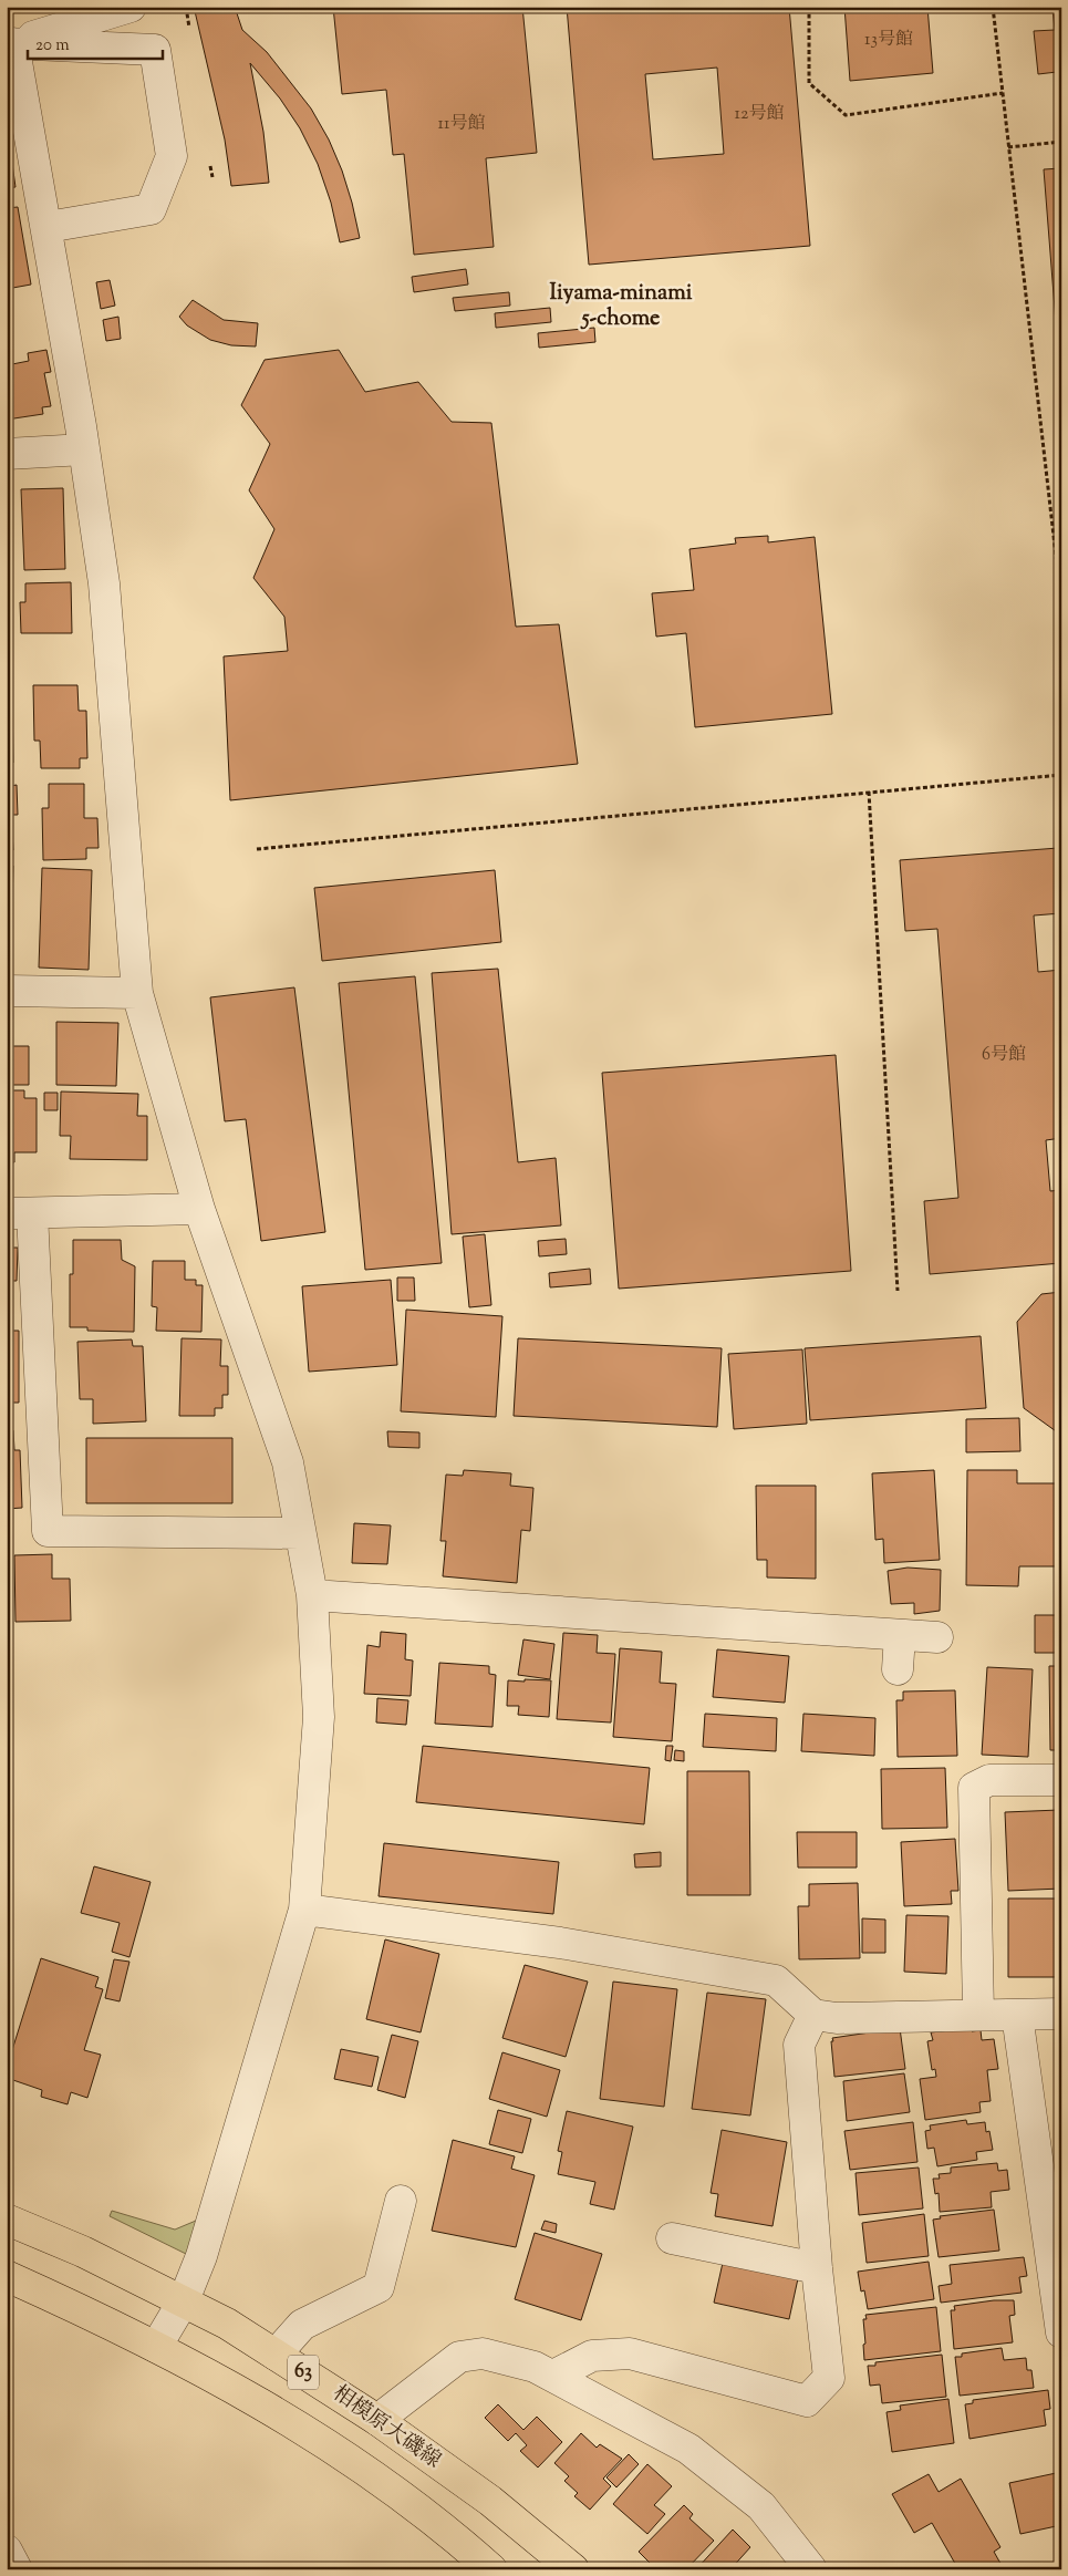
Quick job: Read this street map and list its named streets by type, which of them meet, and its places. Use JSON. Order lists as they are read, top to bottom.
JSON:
{
  "streets": {
    "main road": ["63", "相模原大磯線"]
  },
  "districts": ["Iiyama-minami 5-chome"],
  "house_numbers": [
    "13号館",
    "12号館",
    "11号館",
    "6号館"
  ],
  "scale_bar": "20 m"
}
